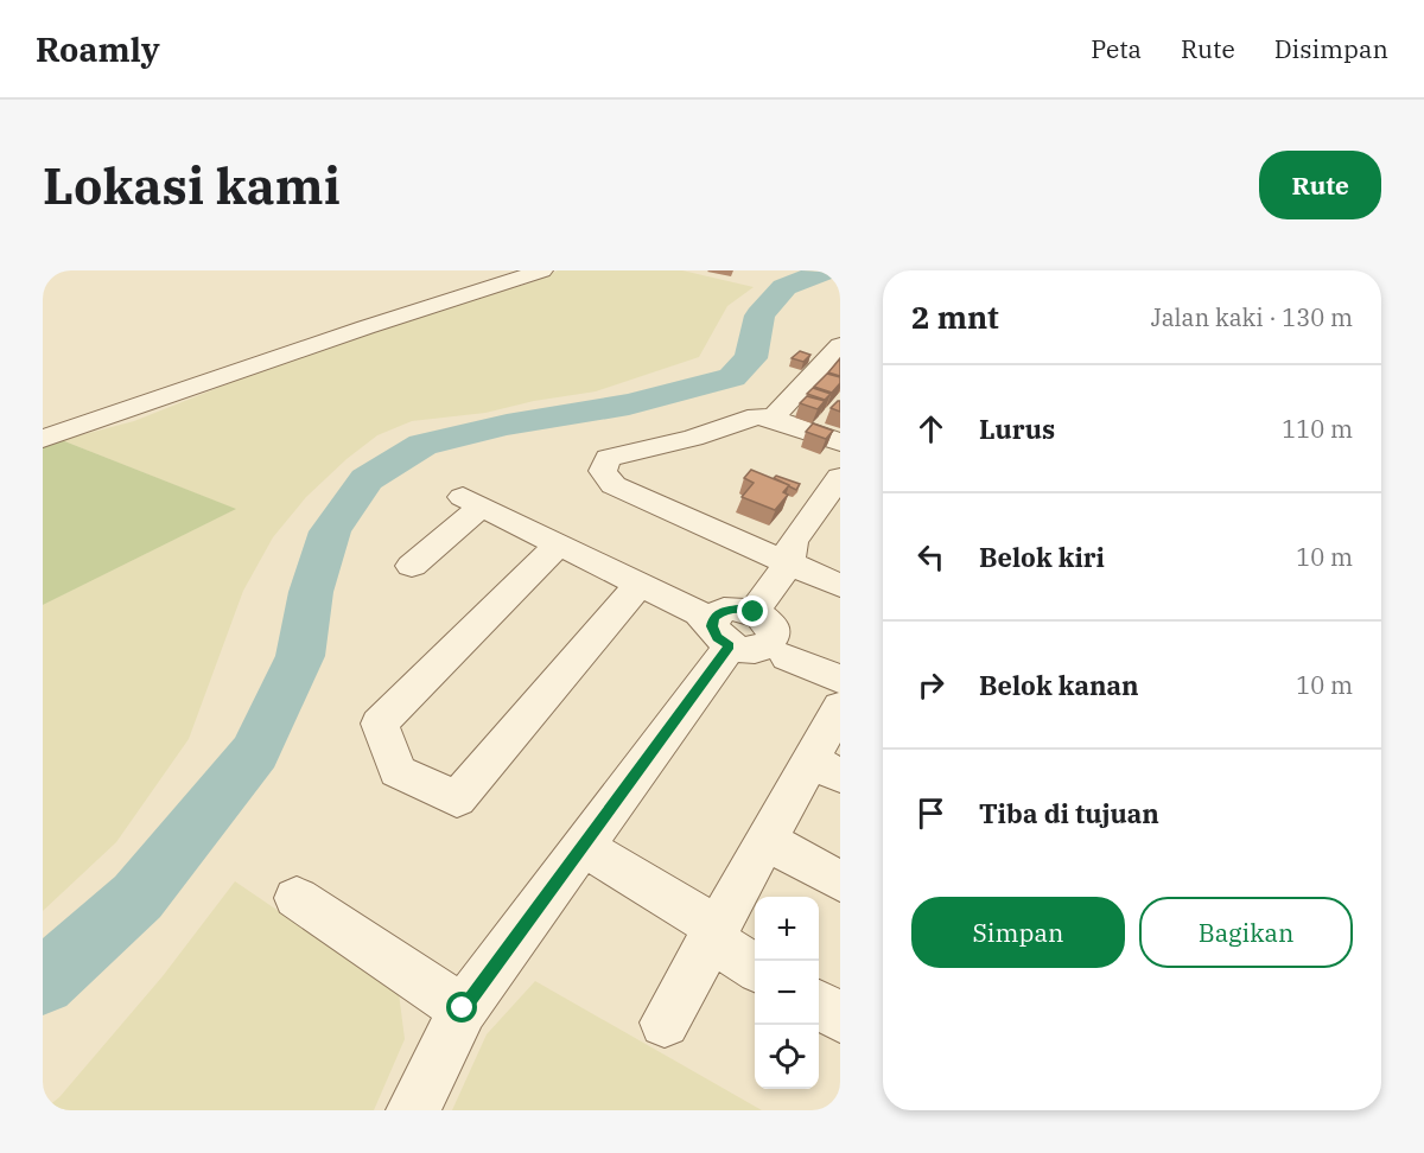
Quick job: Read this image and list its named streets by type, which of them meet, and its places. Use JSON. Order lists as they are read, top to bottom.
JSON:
{
  "page": {
    "header": "Roamly",
    "nav": ["Peta", "Rute", "Disimpan"],
    "buttons": [
      "Rute",
      ["Simpan", "Bagikan"]
    ],
    "title": "Lokasi kami",
    "heading": ["2 mnt", "Jalan kaki · 130 m"],
    "list": [
      ["Lurus", "110 m"],
      ["Belok kiri", "10 m"],
      ["Belok kanan", "10 m"],
      "Tiba di tujuan"
    ],
    "map_buttons": ["+", "−"]
  }
}
